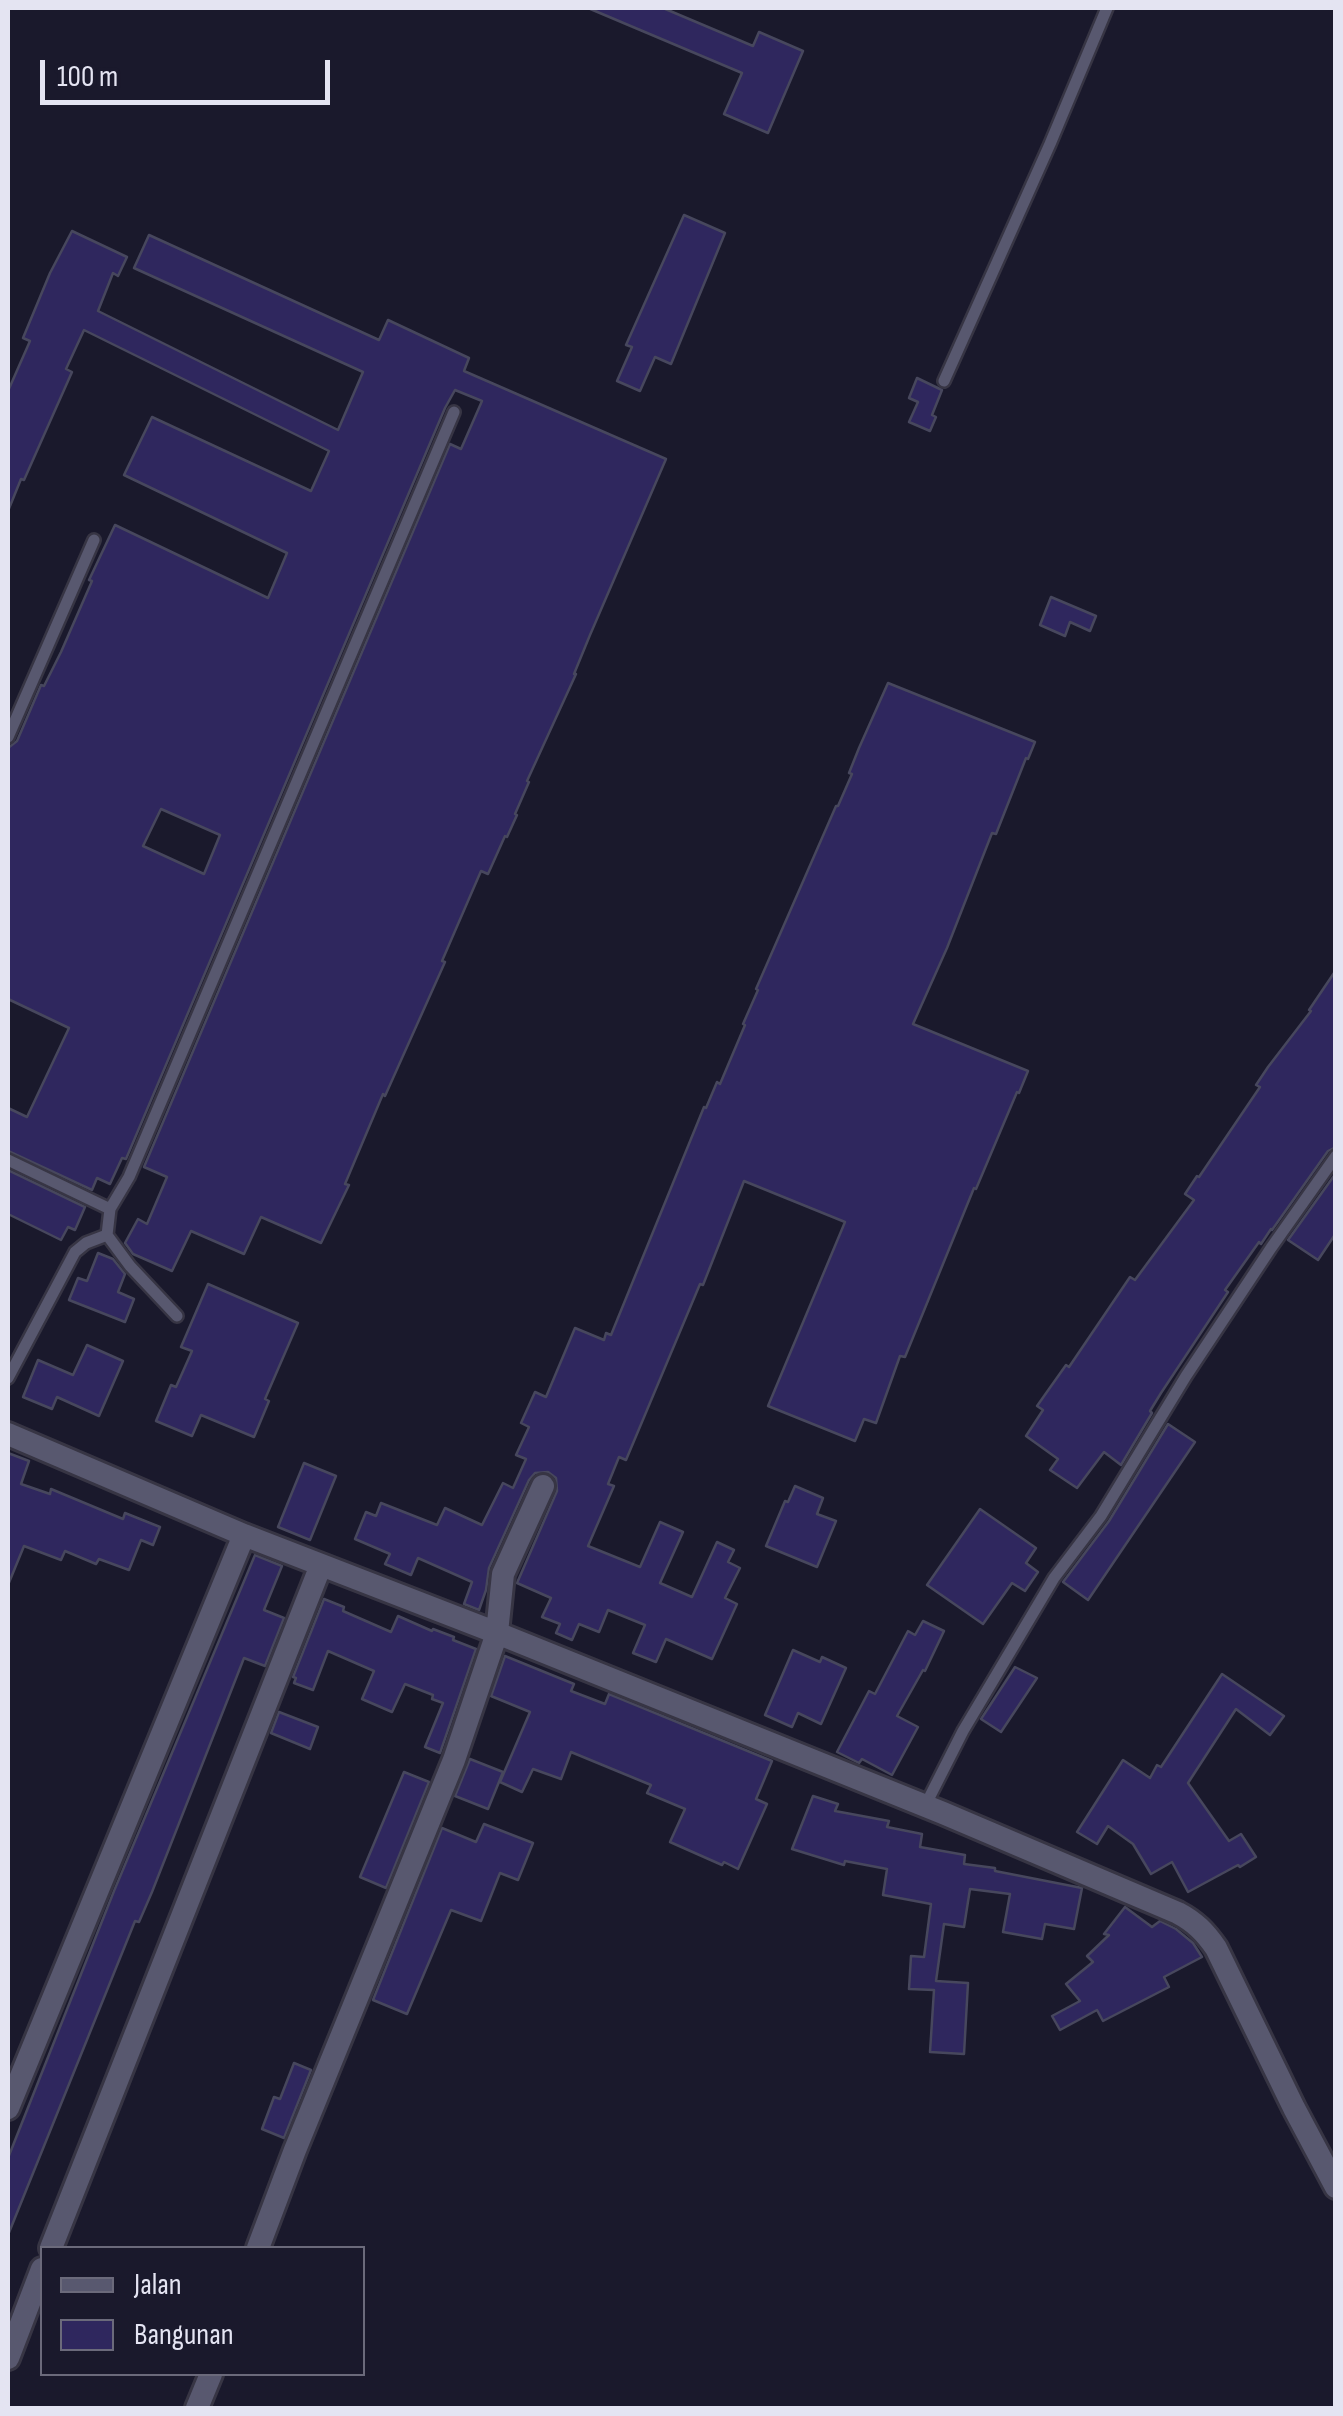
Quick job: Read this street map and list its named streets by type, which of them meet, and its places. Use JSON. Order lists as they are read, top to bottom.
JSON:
{
  "legend": ["Jalan", "Bangunan"],
  "scale_bar": "100 m"
}
